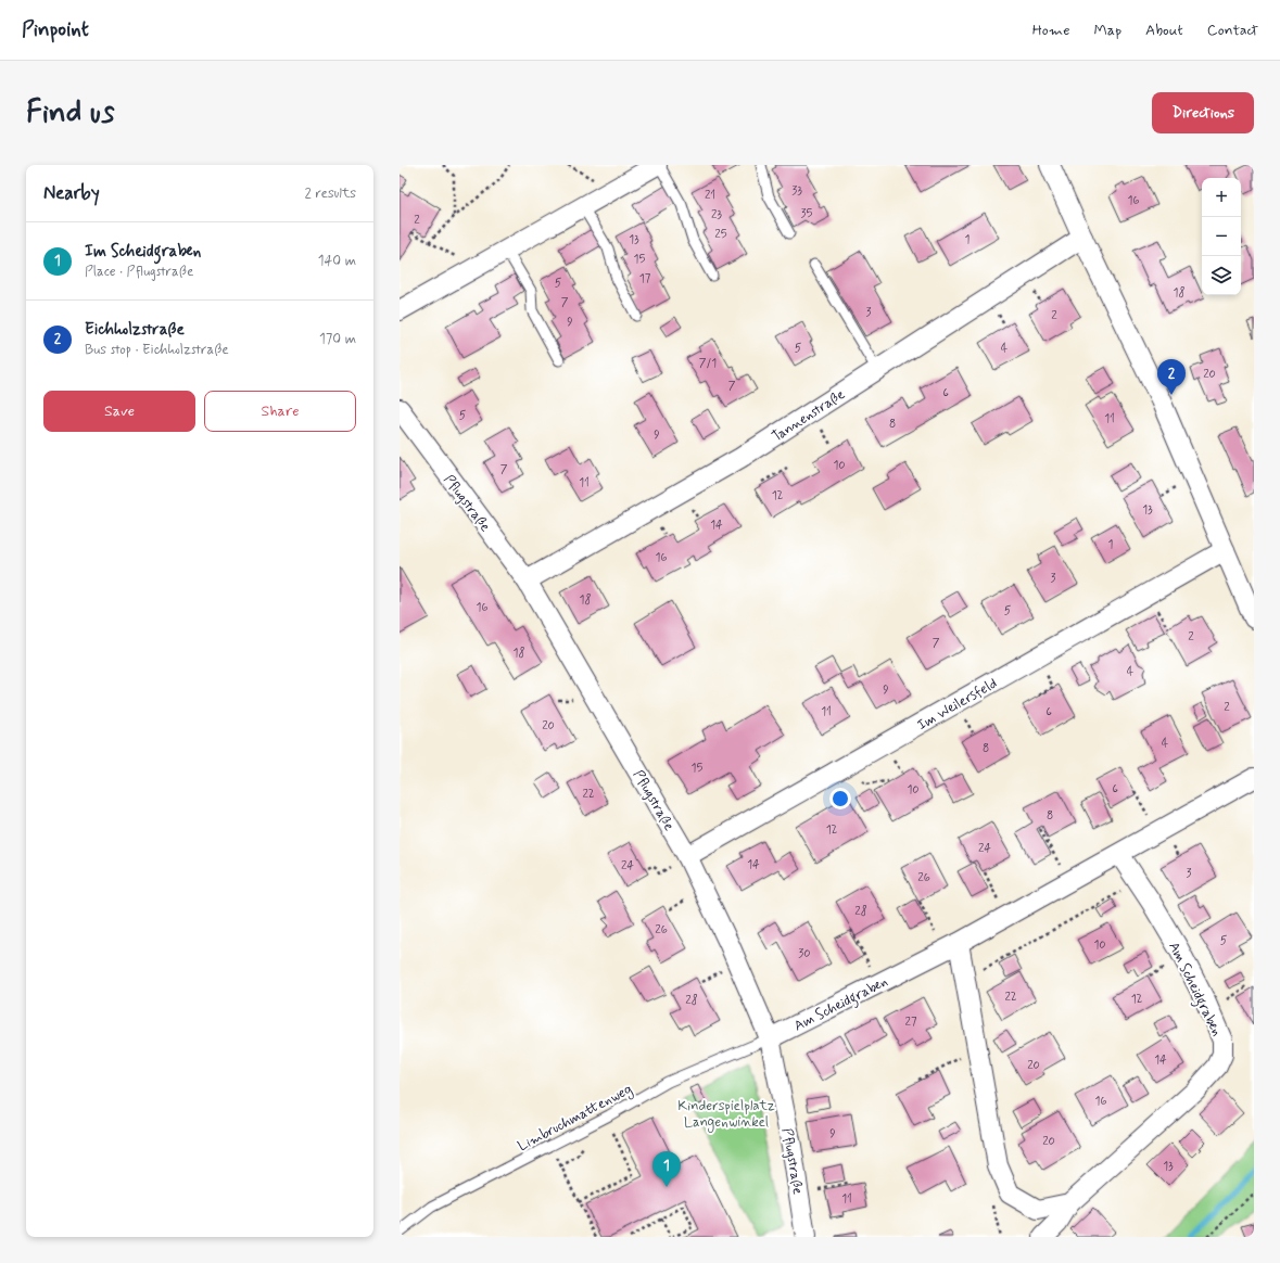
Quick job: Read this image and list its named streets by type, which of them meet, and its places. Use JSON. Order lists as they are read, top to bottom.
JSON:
{
  "streets": {
    "street": [
      "Tannenstraße",
      "Pflugstraße",
      "Im Weilersfeld",
      "Am Scheidgraben"
    ],
    "lane": ["Limbruchmattenweg"]
  },
  "crossings": [
    ["Tannenstraße", "Pflugstraße"],
    ["Pflugstraße", "Im Weilersfeld"],
    ["Pflugstraße", "Am Scheidgraben"],
    ["Pflugstraße", "Limbruchmattenweg"],
    ["Am Scheidgraben", "Limbruchmattenweg"]
  ],
  "parks": ["Kinderspielplatz Langenwinkel"],
  "house_numbers": [
    "33",
    "21",
    "16",
    "35",
    "23",
    "2",
    "25",
    "13",
    "1",
    "15",
    "17",
    "5",
    "18",
    "7",
    "3",
    "2",
    "9",
    "5",
    "4",
    "7/1",
    "20",
    "7",
    "6",
    "5",
    "11",
    "8",
    "9",
    "10",
    "7",
    "11",
    "12",
    "13",
    "14",
    "1",
    "16",
    "3",
    "18",
    "16",
    "5",
    "2",
    "7",
    "18",
    "4",
    "9",
    "2",
    "11",
    "6",
    "20",
    "4",
    "8",
    "15",
    "6",
    "10",
    "22",
    "8",
    "12",
    "24",
    "14",
    "24",
    "3",
    "26",
    "28",
    "26",
    "5",
    "10",
    "30",
    "22",
    "12",
    "28",
    "27",
    "14",
    "20",
    "16",
    "9",
    "20",
    "13",
    "11"
  ],
  "page": {
    "header": "Pinpoint",
    "nav": [
      "Home",
      "Map",
      "About",
      "Contact"
    ],
    "buttons": [
      "Directions",
      ["Save", "Share"]
    ],
    "title": "Find us",
    "heading": ["Nearby", "2 results"],
    "map_buttons": ["+", "−"],
    "list": [
      {
        "mark": "1",
        "name": "Im Scheidgraben",
        "note": "Place · Pflugstraße",
        "value": "140 m"
      },
      {
        "mark": "2",
        "name": "Eichholzstraße",
        "note": "Bus stop · Eichholzstraße",
        "value": "170 m"
      }
    ],
    "pins": ["2", "1"]
  }
}
